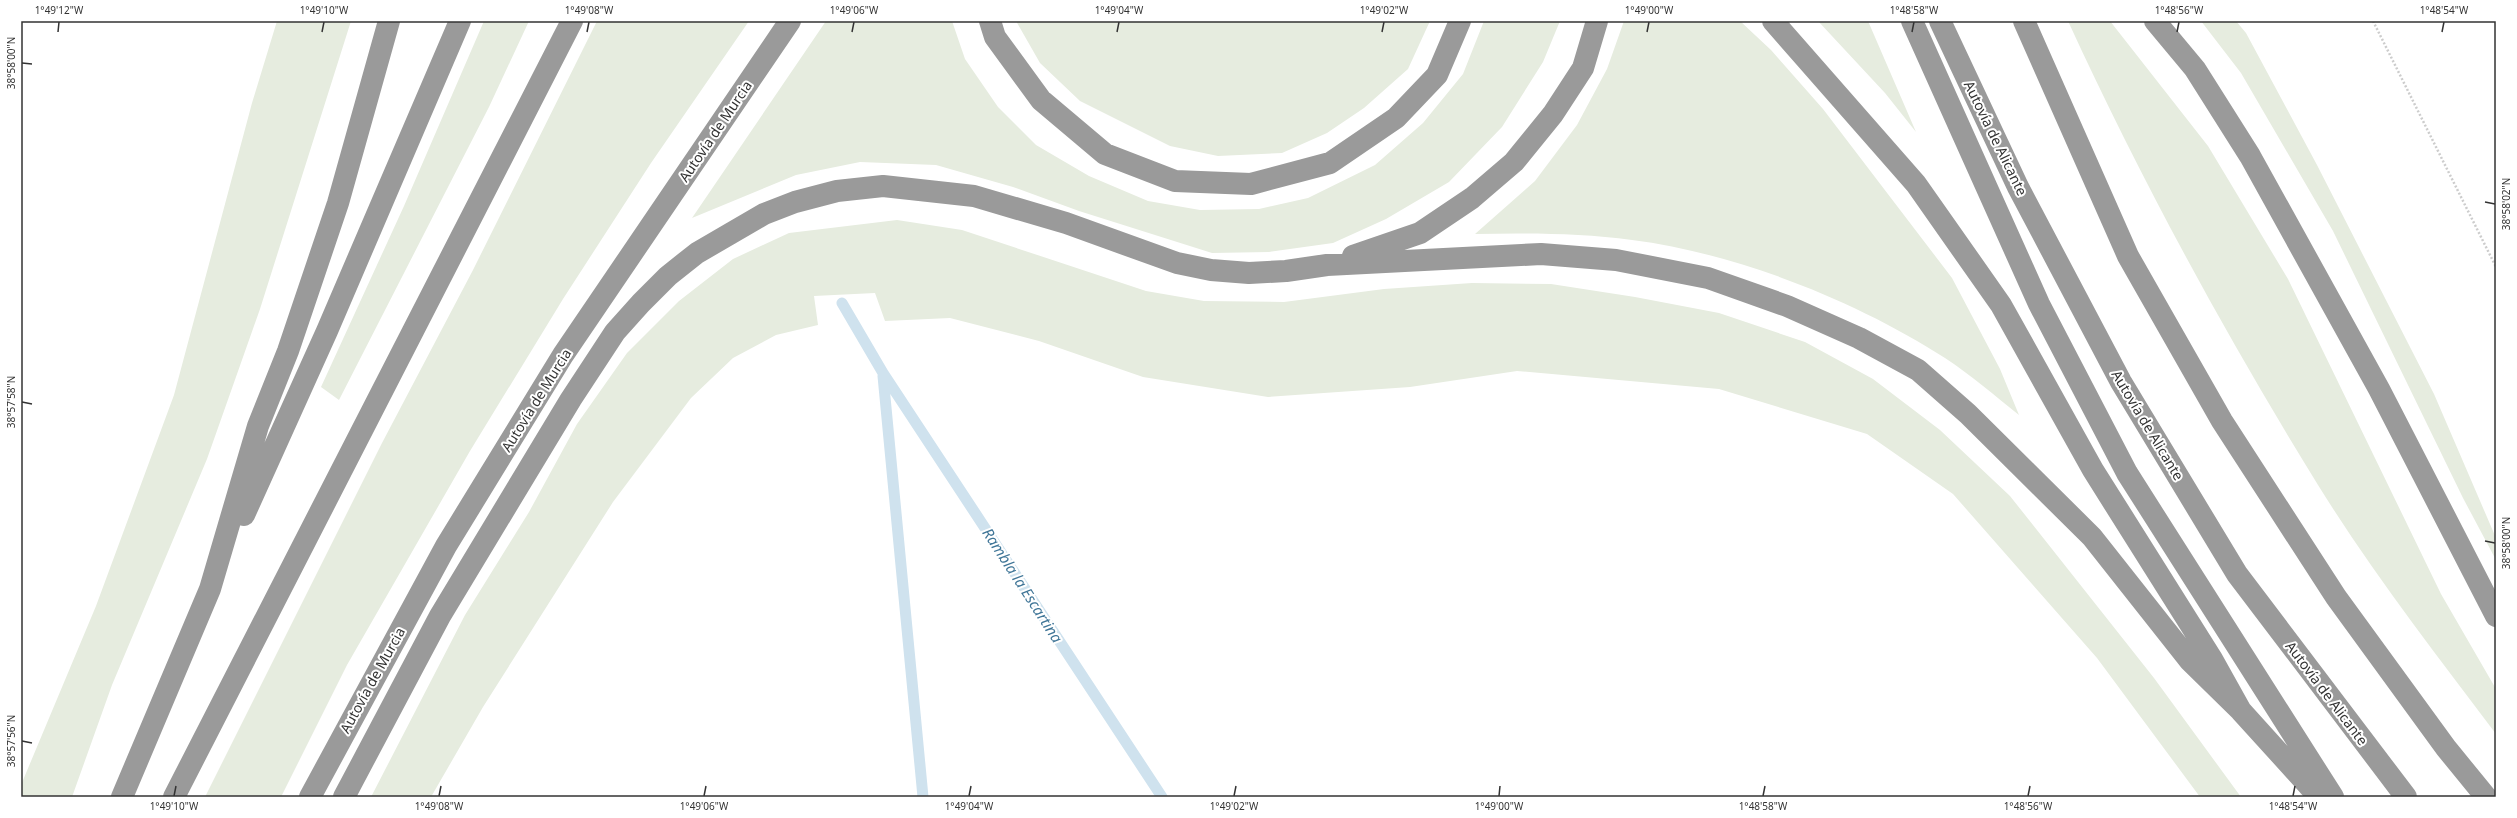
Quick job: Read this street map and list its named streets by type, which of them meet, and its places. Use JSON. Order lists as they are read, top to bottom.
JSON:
{
  "streets": {
    "highway": ["Autovía de Murcia", "Autovía de Alicante"]
  },
  "water": ["Rambla la Escartina"],
  "coordinates": [
    "1°49'12\"W",
    "1°49'10\"W",
    "1°49'08\"W",
    "1°49'06\"W",
    "1°49'04\"W",
    "1°49'02\"W",
    "1°49'00\"W",
    "1°48'58\"W",
    "1°48'56\"W",
    "1°48'54\"W",
    "38°58'00\"N",
    "38°58'02\"N",
    "38°57'58\"N",
    "38°57'56\"N"
  ]
}
